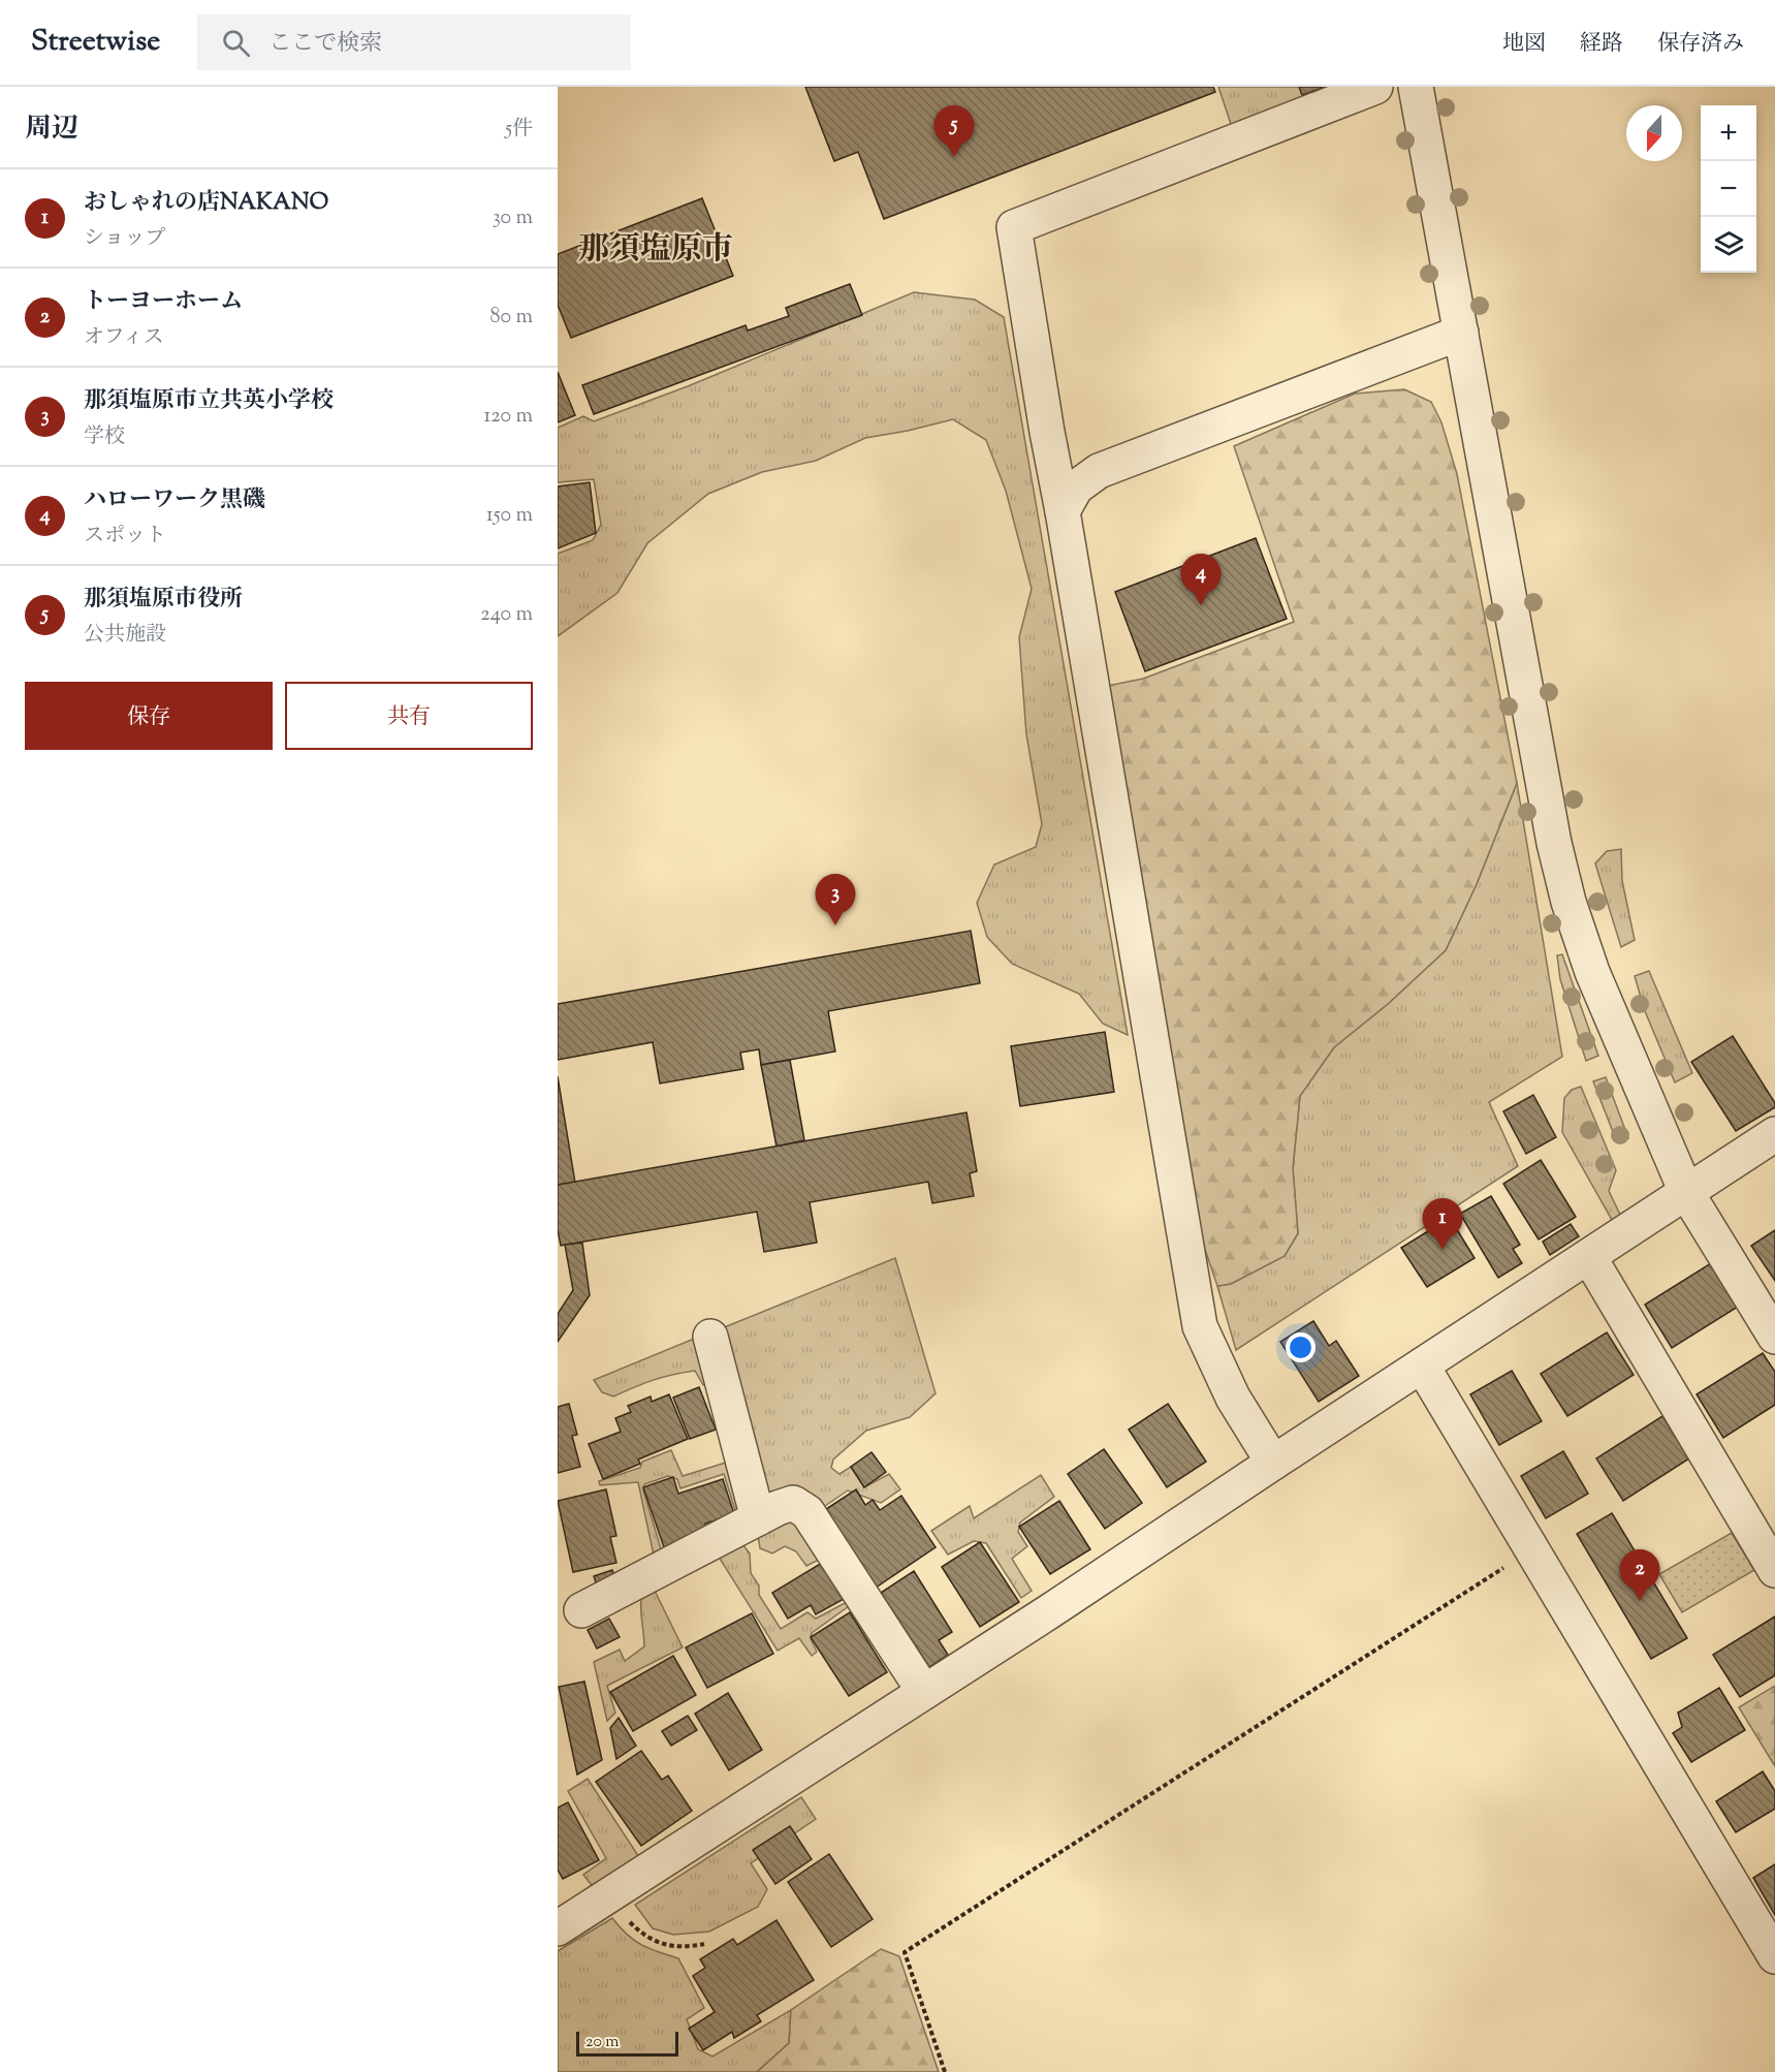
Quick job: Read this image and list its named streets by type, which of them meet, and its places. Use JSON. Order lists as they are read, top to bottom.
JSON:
{
  "districts": ["那須塩原市"],
  "scale_bar": "20 m",
  "north": "bottom",
  "page": {
    "header": "Streetwise",
    "search": "ここで検索",
    "nav": ["地図", "経路", "保存済み"],
    "heading": ["周辺", "5件"],
    "map_buttons": ["+", "−"],
    "pins": [
      "5",
      "4",
      "3",
      "1",
      "2"
    ],
    "list": [
      {
        "mark": "1",
        "name": "おしゃれの店NAKANO",
        "note": "ショップ",
        "value": "30 m"
      },
      {
        "mark": "2",
        "name": "トーヨーホーム",
        "note": "オフィス",
        "value": "80 m"
      },
      {
        "mark": "3",
        "name": "那須塩原市立共英小学校",
        "note": "学校",
        "value": "120 m"
      },
      {
        "mark": "4",
        "name": "ハローワーク黒磯",
        "note": "スポット",
        "value": "150 m"
      },
      {
        "mark": "5",
        "name": "那須塩原市役所",
        "note": "公共施設",
        "value": "240 m"
      }
    ],
    "buttons": ["保存", "共有"],
    "scale": "20 m"
  }
}
